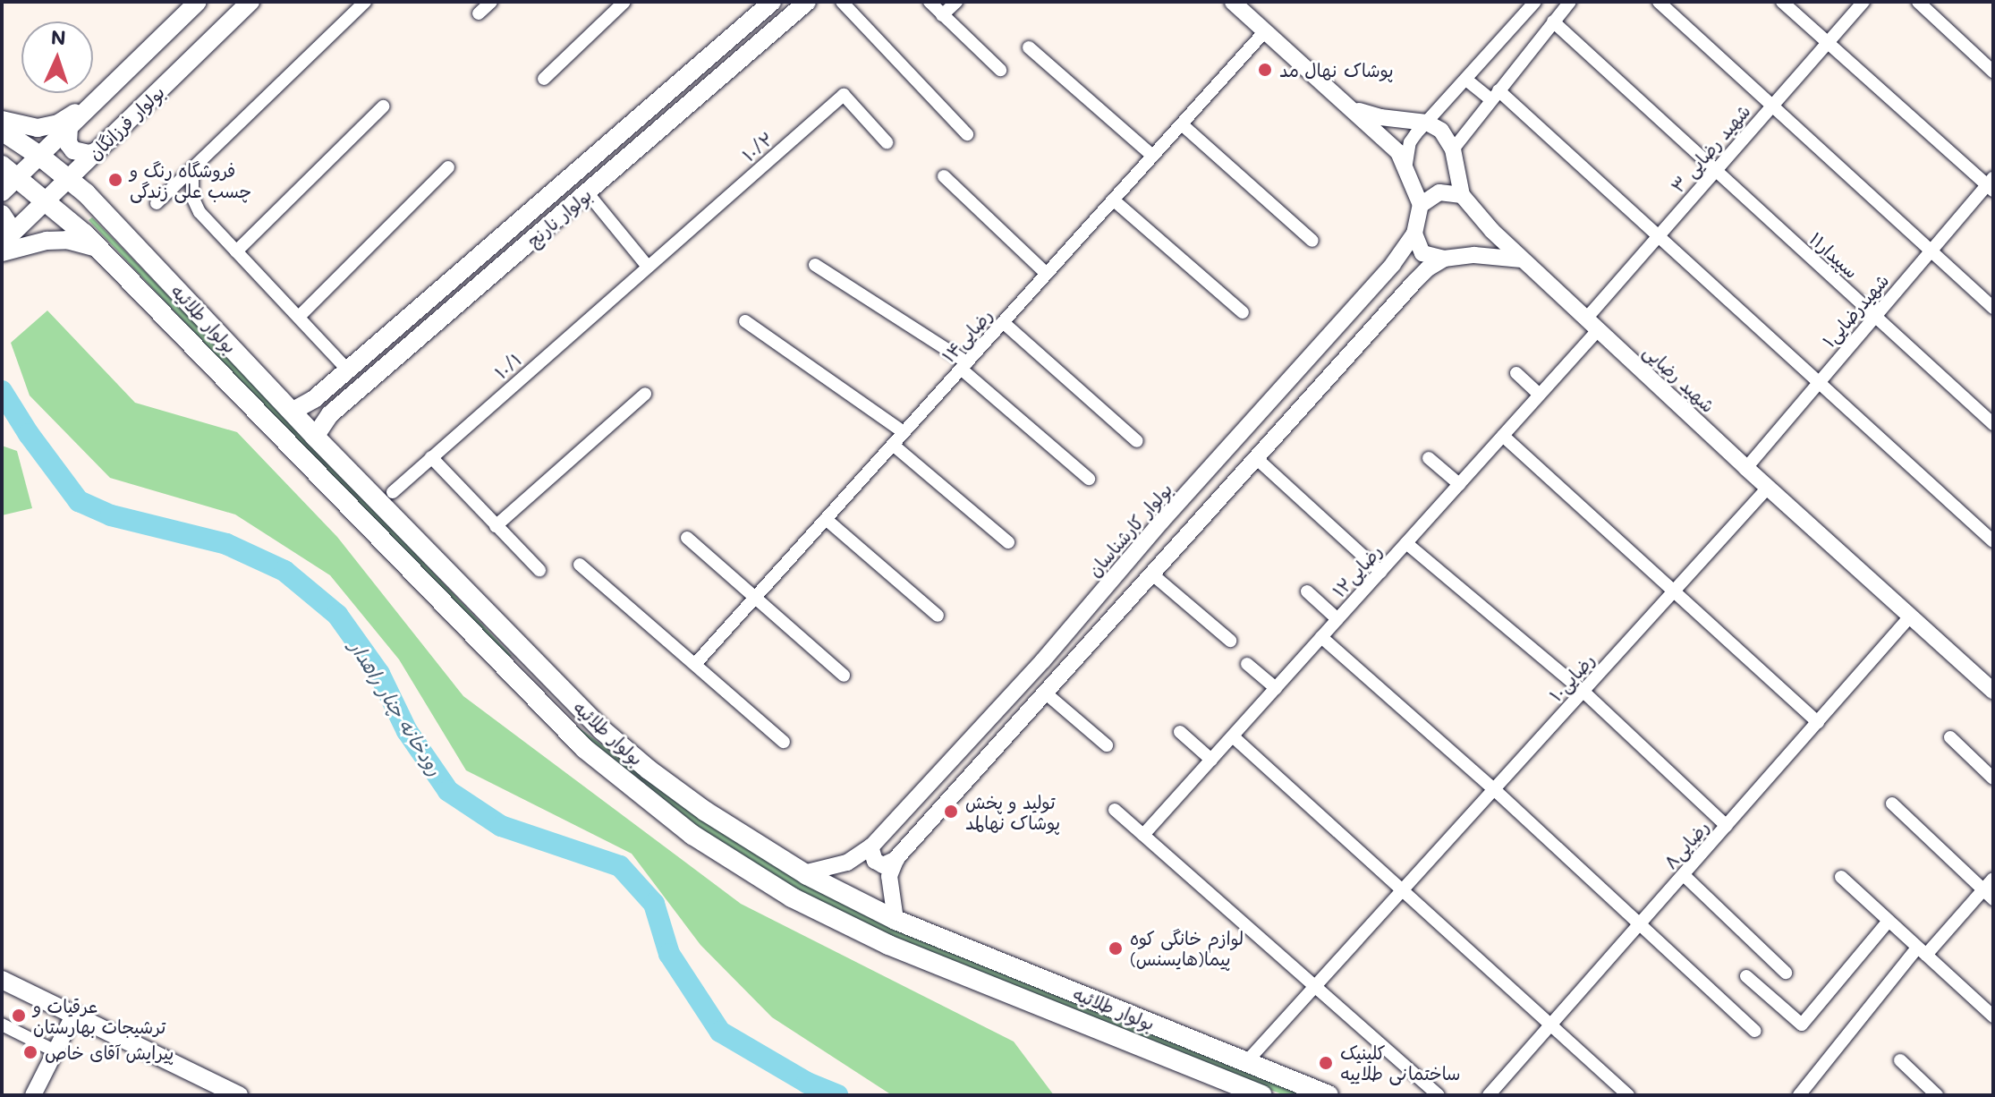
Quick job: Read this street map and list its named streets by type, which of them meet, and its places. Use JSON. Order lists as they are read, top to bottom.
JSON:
{
  "streets": {
    "main road": ["بولوار فرزانگان", "بولوار نارنج", "بولوار طلائیه"],
    "street": [
      "۱۰/۲",
      "شهید رضایی ۳",
      "سپیدار۱۱",
      "شهیدرضایی۱",
      "رضایی۱۴",
      "۱۰/۱",
      "شهید رضایی",
      "بولوار کارشناسان",
      "رضایی۱۲",
      "رضایی۱۰",
      "رضایی۸"
    ]
  },
  "crossings": [
    ["بولوار فرزانگان", "بولوار طلائیه"],
    ["۱۰/۲", "۱۰/۱"],
    ["شهید رضایی ۳", "سپیدار۱۱"],
    ["شهید رضایی ۳", "شهید رضایی"],
    ["شهید رضایی ۳", "رضایی۱۲"],
    ["بولوار نارنج", "بولوار طلائیه"],
    ["سپیدار۱۱", "شهیدرضایی۱"],
    ["شهیدرضایی۱", "شهید رضایی"],
    ["بولوار طلائیه", "بولوار کارشناسان"],
    ["بولوار طلائیه", "رضایی۱۰"],
    ["شهید رضایی", "بولوار کارشناسان"],
    ["شهید رضایی", "رضایی۱۲"],
    ["شهید رضایی", "رضایی۱۰"],
    ["شهید رضایی", "رضایی۸"]
  ],
  "water": ["رودخانه چنار راهدار"],
  "places": [
    "پوشاک نهال مد",
    "فروشگاه رنگ و چسب علی زندگی",
    "تولید و پخش پوشاک نهالمد",
    "لوازم خانگی کوه پیما(هایسنس)",
    "عرقیات و ترشیجات بهارستان",
    "پیرایش آقای خاص",
    "کلینیک ساختمانی طلاییه"
  ],
  "north": "top"
}
